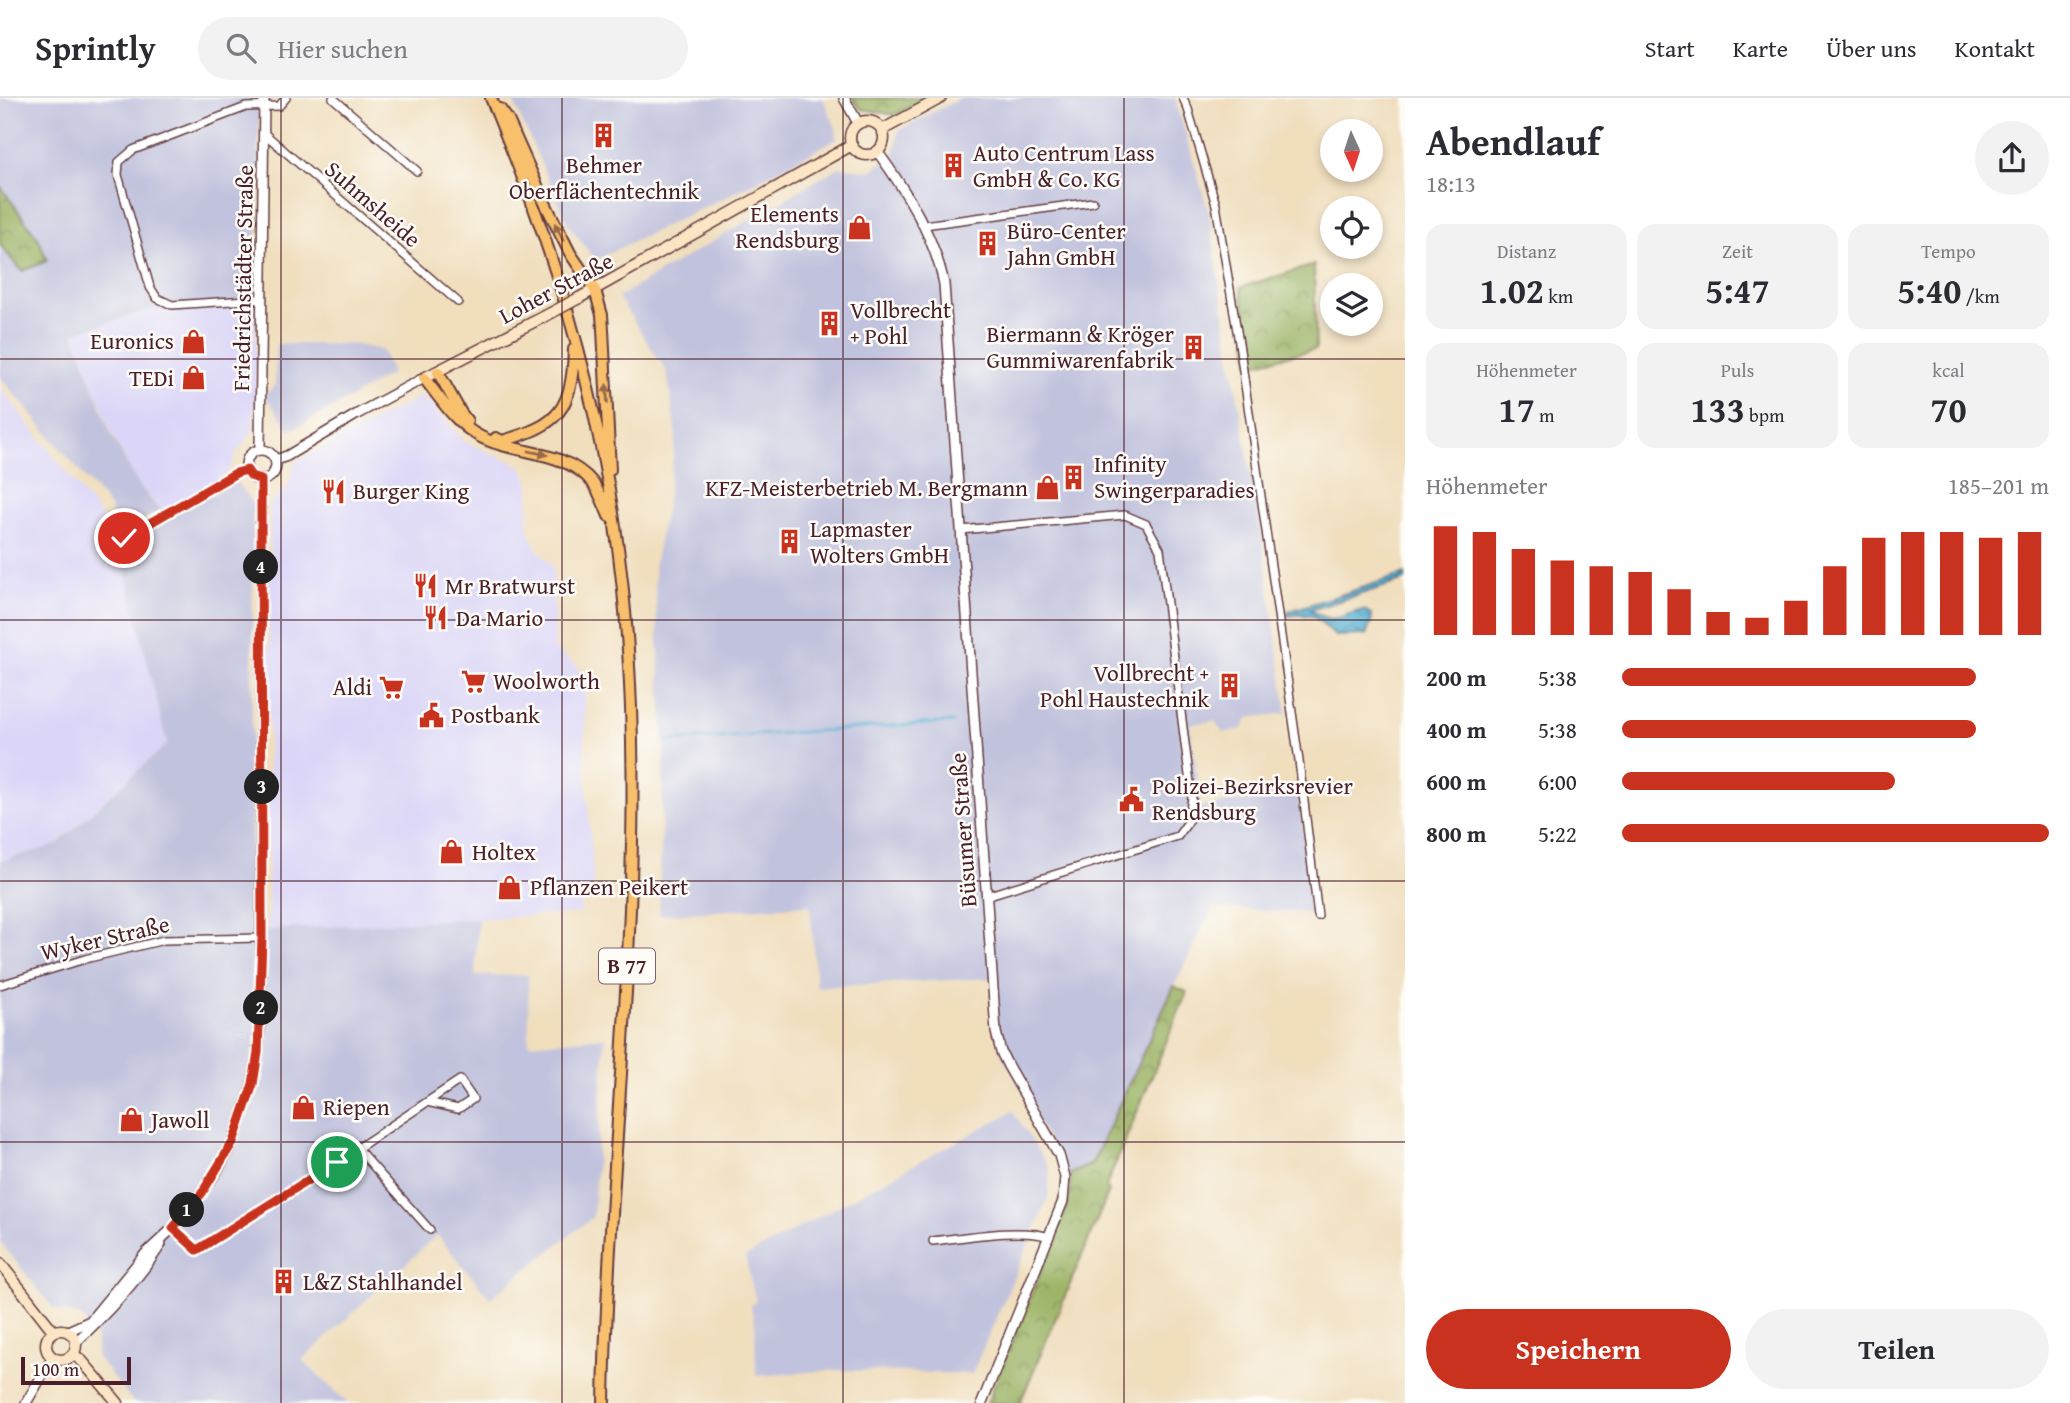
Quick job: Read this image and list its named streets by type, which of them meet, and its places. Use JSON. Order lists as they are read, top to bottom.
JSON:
{
  "streets": {
    "main road": ["Loher Straße", "B 77"],
    "street": [
      "Suhmsheide",
      "Friedrichstädter Straße",
      "Büsumer Straße",
      "Wyker Straße"
    ]
  },
  "crossings": [
    ["Suhmsheide", "Friedrichstädter Straße"],
    ["Friedrichstädter Straße", "Loher Straße"],
    ["Loher Straße", "Büsumer Straße"]
  ],
  "places": {
    "building": [
      "Behmer Oberflächentechnik",
      "Auto Centrum Lass GmbH & Co. KG",
      "Büro-Center Jahn GmbH",
      "Vollbrecht + Pohl",
      "Biermann & Kröger Gummiwarenfabrik",
      "Infinity Swingerparadies",
      "Lapmaster Wolters GmbH",
      "Vollbrecht + Pohl Haustechnik",
      "L&Z Stahlhandel"
    ],
    "shop": [
      "Elements Rendsburg",
      "Euronics",
      "TEDi",
      "KFZ-Meisterbetrieb M. Bergmann",
      "Holtex",
      "Pflanzen Peikert",
      "Riepen",
      "Jawoll"
    ],
    "restaurant": ["Burger King", "Mr Bratwurst", "Da Mario"],
    "supermarket": ["Woolworth", "Aldi"],
    "public building": ["Postbank", "Polizei-Bezirksrevier Rendsburg"]
  },
  "scale_bar": "100 m",
  "north": "bottom",
  "page": {
    "header": "Sprintly",
    "search": "Hier suchen",
    "nav": [
      "Start",
      "Karte",
      "Über uns",
      "Kontakt"
    ],
    "heading": ["Abendlauf", "18:13"],
    "stats": [
      ["Distanz", "1.02 km"],
      ["Zeit", "5:47"],
      ["Tempo", "5:40 /km"],
      ["Höhenmeter", "17 m"],
      ["Puls", "133 bpm"],
      ["kcal", "70"]
    ],
    "chart": ["Höhenmeter", "185–201 m"],
    "pins": [
      "4",
      "3",
      "2",
      "1"
    ],
    "list": [
      {
        "name": "200 m",
        "note": "5:38"
      },
      {
        "name": "400 m",
        "note": "5:38"
      },
      {
        "name": "600 m",
        "note": "6:00"
      },
      {
        "name": "800 m",
        "note": "5:22"
      }
    ],
    "buttons": ["Speichern", "Teilen"],
    "scale": "100 m"
  }
}
